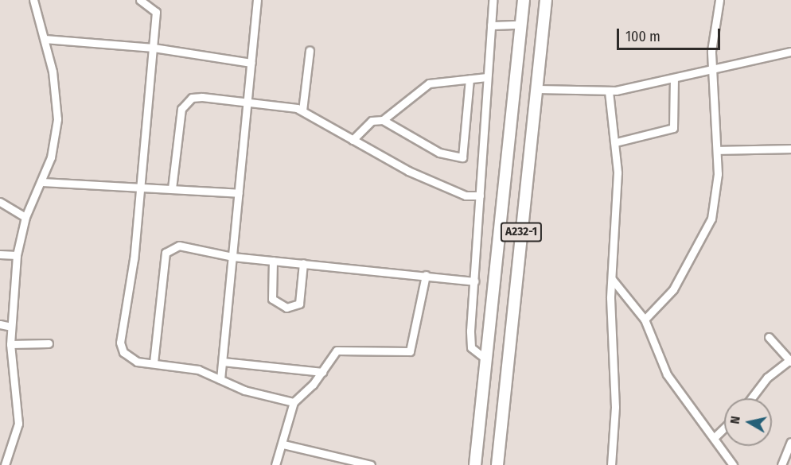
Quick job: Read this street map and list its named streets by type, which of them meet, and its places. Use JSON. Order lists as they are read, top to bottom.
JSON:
{
  "streets": {
    "highway": ["A232-1"]
  },
  "scale_bar": "100 m",
  "north": "left"
}
